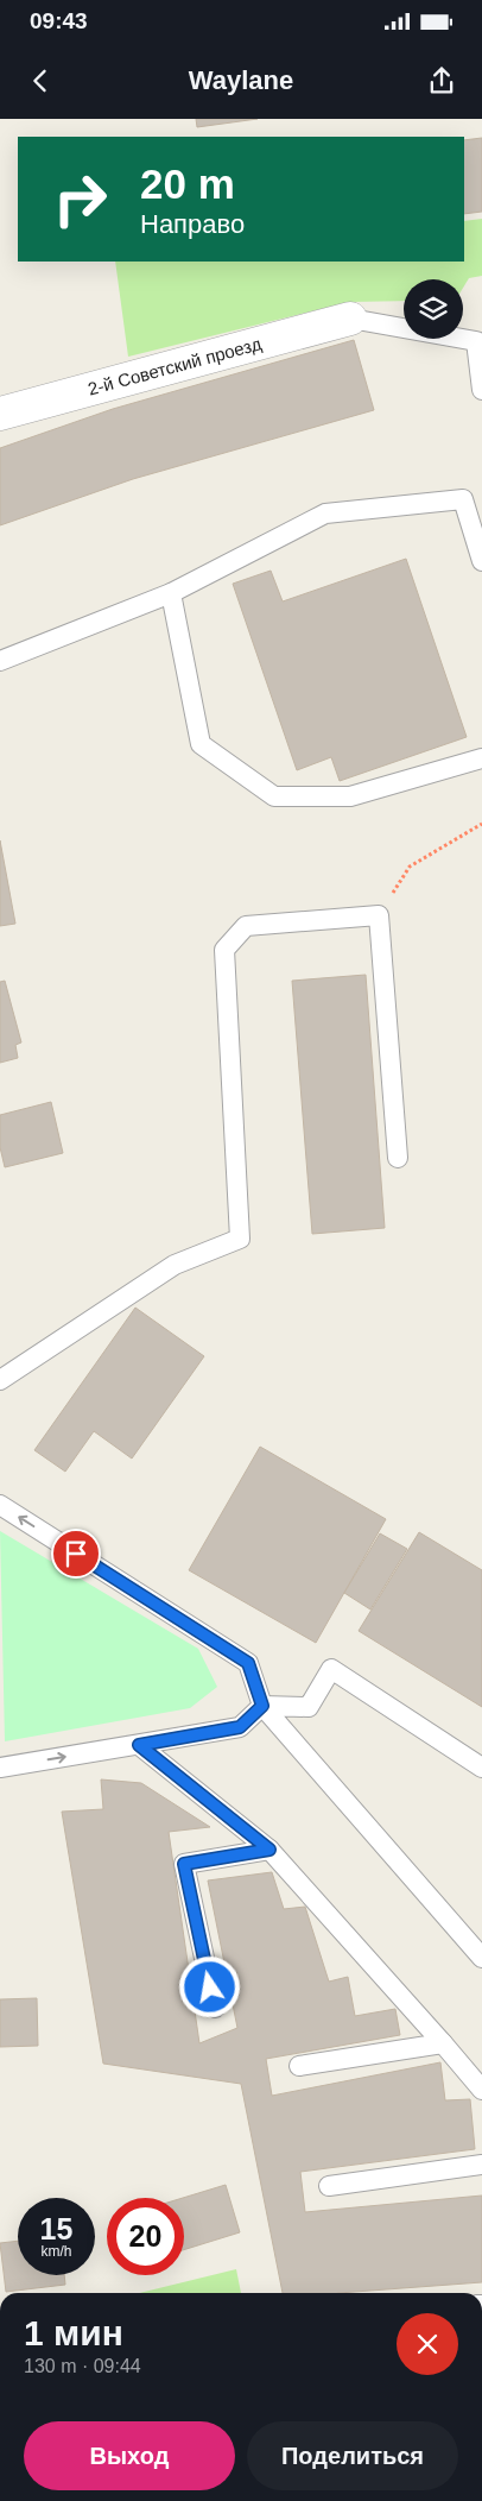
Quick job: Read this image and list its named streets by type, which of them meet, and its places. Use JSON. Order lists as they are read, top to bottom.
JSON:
{
  "streets": {
    "street": ["2-й Советский проезд"]
  },
  "page": {
    "status": "09:43",
    "header": "Waylane",
    "turn": ["20 m", "Направо"],
    "speed": "15 km/h",
    "limit": "20",
    "heading": ["1 мин", "130 m · 09:44"],
    "buttons": ["Выход", "Поделиться"]
  }
}
